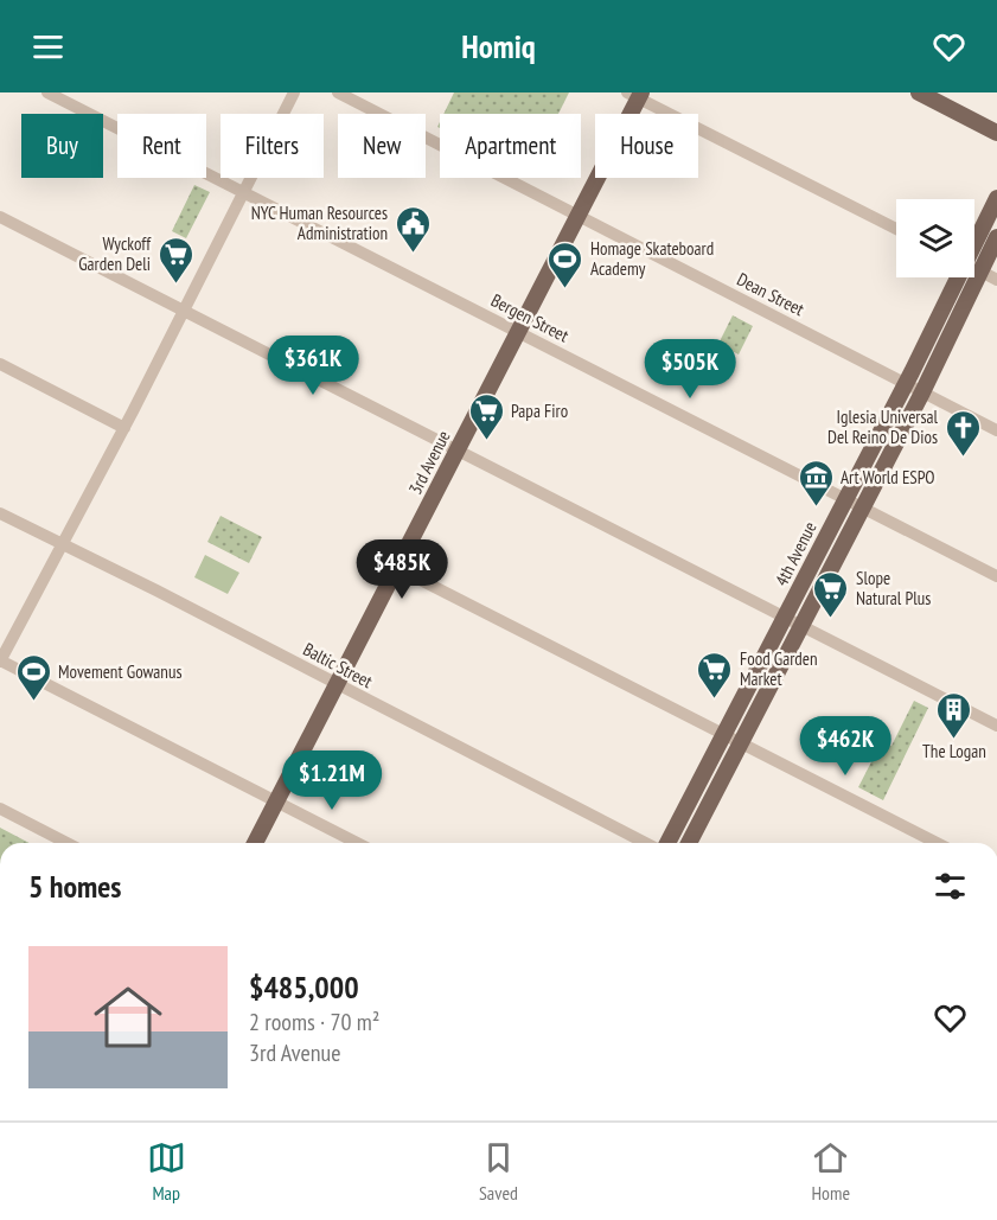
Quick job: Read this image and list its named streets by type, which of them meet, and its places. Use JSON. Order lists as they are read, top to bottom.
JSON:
{
  "streets": {
    "main road": ["3rd Avenue", "4th Avenue"],
    "street": ["Dean Street", "Bergen Street", "Baltic Street"]
  },
  "crossings": [
    ["Dean Street", "3rd Avenue"],
    ["Dean Street", "4th Avenue"],
    ["Bergen Street", "3rd Avenue"],
    ["Bergen Street", "4th Avenue"],
    ["3rd Avenue", "Baltic Street"]
  ],
  "places": {
    "public building": ["NYC Human Resources Administration"],
    "supermarket": [
      "Wyckoff Garden Deli",
      "Papa Firo",
      "Slope Natural Plus",
      "Food Garden Market"
    ],
    "sports": ["Homage Skateboard Academy", "Movement Gowanus"],
    "church": ["Iglesia Universal Del Reino De Dios"],
    "museum": ["Art World ESPO"],
    "building": ["The Logan"]
  },
  "page": {
    "header": "Homiq",
    "chip": [
      "Buy",
      "Rent",
      "Filters",
      "New",
      "Apartment",
      "House"
    ],
    "price": [
      "$361K",
      "$505K",
      "$485K",
      "$462K",
      "$1.21M"
    ],
    "heading": "5 homes",
    "list": [
      {
        "name": "$485,000",
        "note": "2 rooms · 70 m² · 3rd Avenue"
      }
    ],
    "tabs": ["Map", "Saved", "Home"]
  }
}
